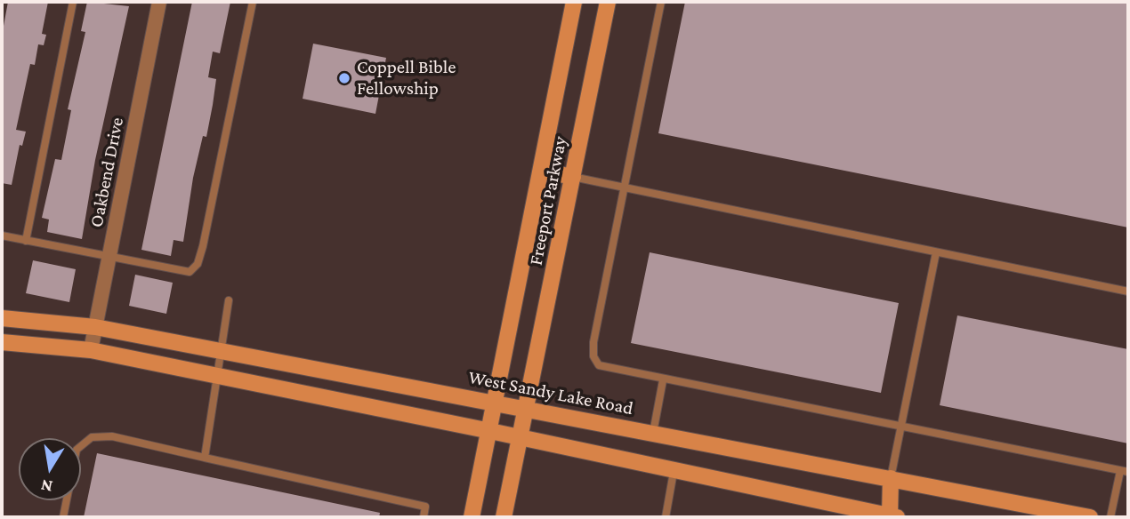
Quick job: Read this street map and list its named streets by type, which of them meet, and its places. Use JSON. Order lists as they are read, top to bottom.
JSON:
{
  "streets": {
    "main road": ["Freeport Parkway", "West Sandy Lake Road"],
    "street": ["Oakbend Drive"]
  },
  "crossings": [
    ["Oakbend Drive", "West Sandy Lake Road"],
    ["Freeport Parkway", "West Sandy Lake Road"]
  ],
  "places": ["Coppell Bible Fellowship"],
  "north": "bottom"
}
